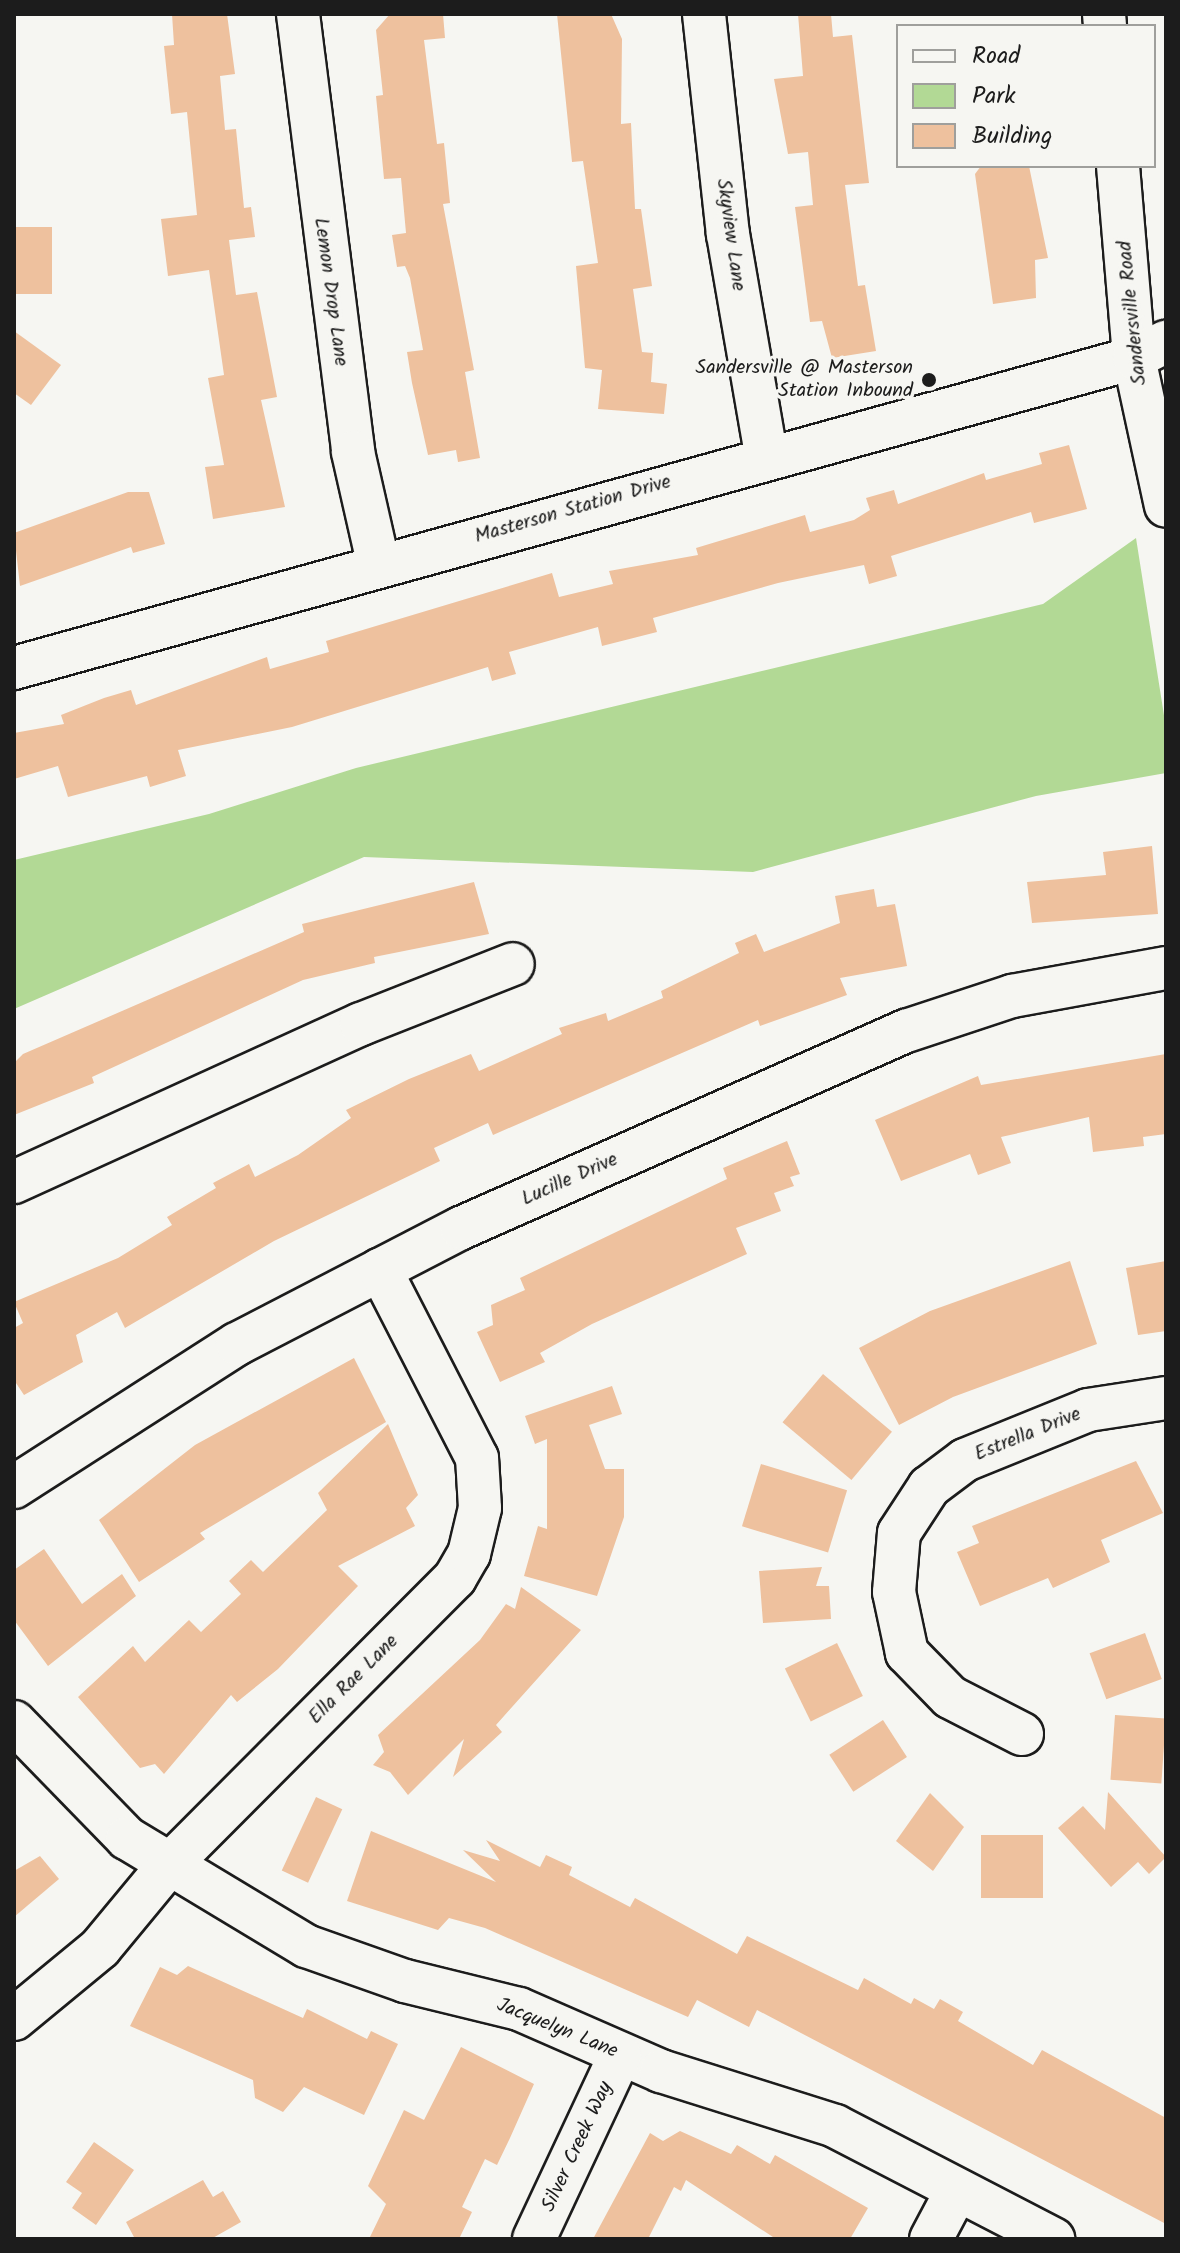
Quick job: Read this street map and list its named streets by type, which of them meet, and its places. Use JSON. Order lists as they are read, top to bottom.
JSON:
{
  "streets": {
    "street": [
      "Skyview Lane",
      "Lemon Drop Lane",
      "Sandersville Road",
      "Masterson Station Drive",
      "Lucille Drive",
      "Estrella Drive",
      "Ella Rae Lane",
      "Jacquelyn Lane",
      "Silver Creek Way"
    ]
  },
  "crossings": [
    ["Skyview Lane", "Masterson Station Drive"],
    ["Lemon Drop Lane", "Masterson Station Drive"],
    ["Sandersville Road", "Masterson Station Drive"],
    ["Lucille Drive", "Ella Rae Lane"],
    ["Ella Rae Lane", "Jacquelyn Lane"],
    ["Jacquelyn Lane", "Silver Creek Way"]
  ],
  "places": ["Sandersville @ Masterson Station Inbound"],
  "legend": ["Road", "Park", "Building"]
}
